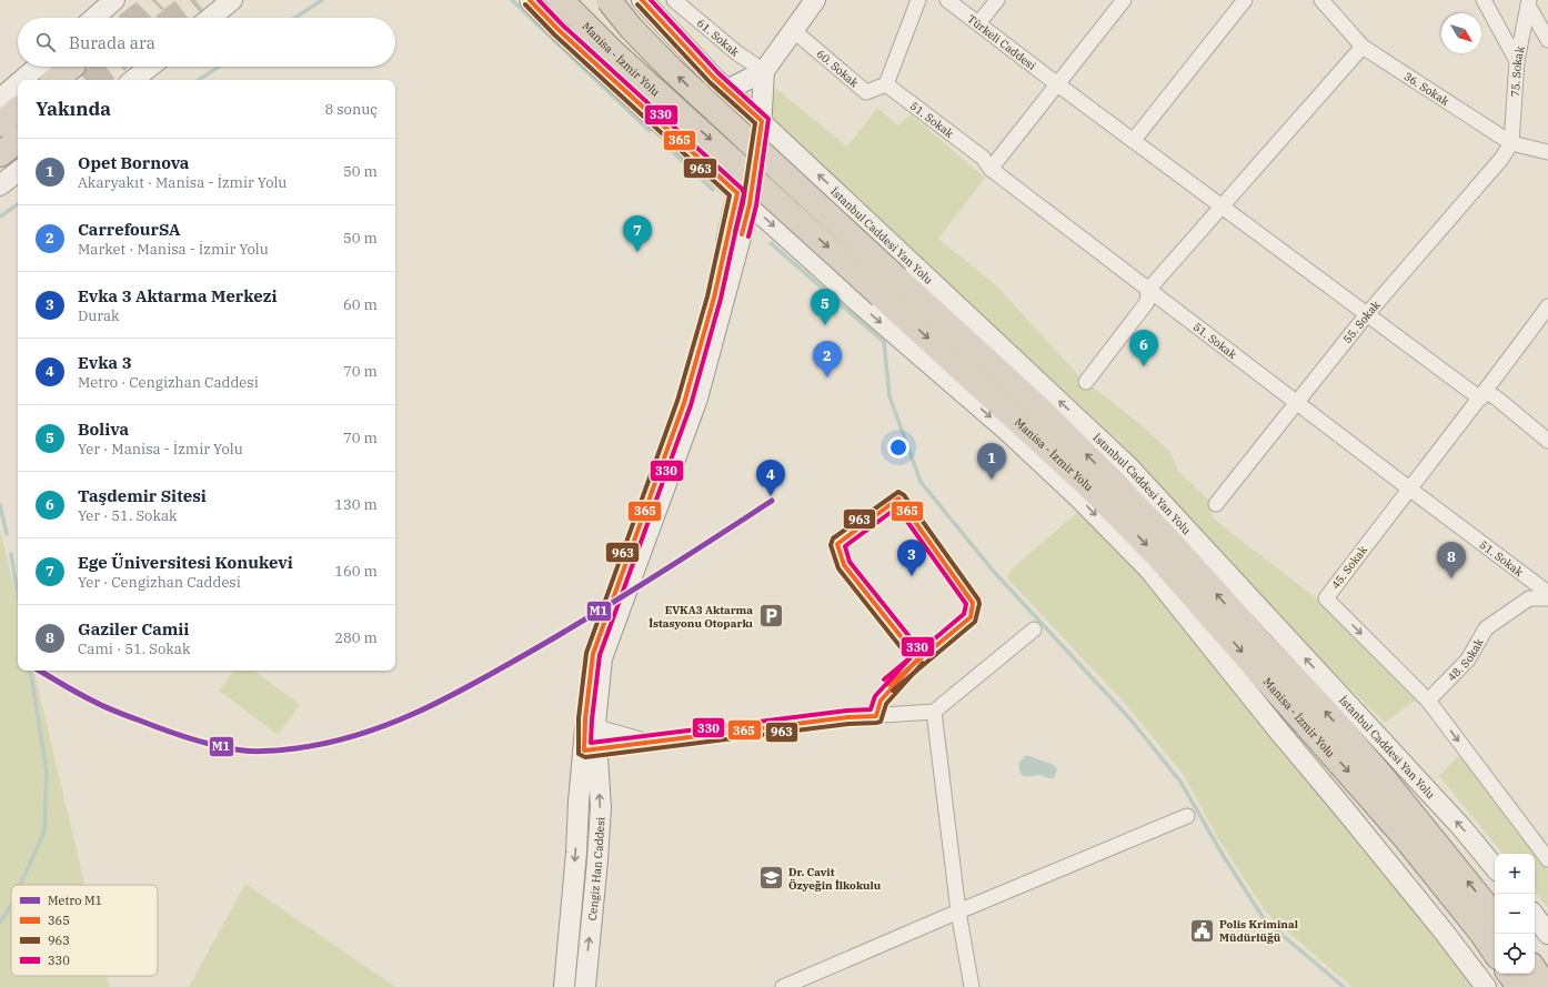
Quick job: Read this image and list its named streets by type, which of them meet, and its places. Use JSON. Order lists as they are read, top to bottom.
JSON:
{
  "streets": {
    "highway": ["Manisa - İzmir Yolu"],
    "main road": ["İstanbul Caddesi Yan Yolu", "Cengiz Han Caddesi"],
    "street": [
      "61. Sokak",
      "Türkeli Caddesi",
      "60. Sokak",
      "75. Sokak",
      "36. Sokak",
      "51. Sokak",
      "55. Sokak",
      "45. Sokak",
      "48. Sokak"
    ]
  },
  "crossings": [
    ["Türkeli Caddesi", "55. Sokak"],
    ["Türkeli Caddesi", "45. Sokak"],
    ["60. Sokak", "51. Sokak"],
    ["75. Sokak", "36. Sokak"],
    ["75. Sokak", "55. Sokak"],
    ["36. Sokak", "55. Sokak"],
    ["51. Sokak", "55. Sokak"],
    ["51. Sokak", "45. Sokak"],
    ["45. Sokak", "48. Sokak"]
  ],
  "one_way": ["45. Sokak"],
  "places": {
    "parking": ["EVKA3 Aktarma İstasyonu Otoparkı"],
    "school or university": ["Dr. Cavit Özyeğin İlkokulu"],
    "public building": ["Polis Kriminal Müdürlüğü"]
  },
  "lines": [
    "transit line 365",
    "transit line 330",
    "transit line 963",
    "metro line M1"
  ],
  "legend": [
    "Metro M1",
    "365",
    "963",
    "330"
  ],
  "north": "bottom right",
  "page": {
    "search": "Burada ara",
    "heading": ["Yakında", "8 sonuç"],
    "list": [
      {
        "mark": "1",
        "name": "Opet Bornova",
        "note": "Akaryakıt · Manisa - İzmir Yolu",
        "value": "50 m"
      },
      {
        "mark": "2",
        "name": "CarrefourSA",
        "note": "Market · Manisa - İzmir Yolu",
        "value": "50 m"
      },
      {
        "mark": "3",
        "name": "Evka 3 Aktarma Merkezi",
        "note": "Durak",
        "value": "60 m"
      },
      {
        "mark": "4",
        "name": "Evka 3",
        "note": "Metro · Cengizhan Caddesi",
        "value": "70 m"
      },
      {
        "mark": "5",
        "name": "Boliva",
        "note": "Yer · Manisa - İzmir Yolu",
        "value": "70 m"
      },
      {
        "mark": "6",
        "name": "Taşdemir Sitesi",
        "note": "Yer · 51. Sokak",
        "value": "130 m"
      },
      {
        "mark": "7",
        "name": "Ege Üniversitesi Konukevi",
        "note": "Yer · Cengizhan Caddesi",
        "value": "160 m"
      },
      {
        "mark": "8",
        "name": "Gaziler Camii",
        "note": "Cami · 51. Sokak",
        "value": "280 m"
      }
    ],
    "pins": [
      "7",
      "5",
      "6",
      "2",
      "1",
      "4",
      "3",
      "8"
    ],
    "map_buttons": ["+", "−"]
  }
}
